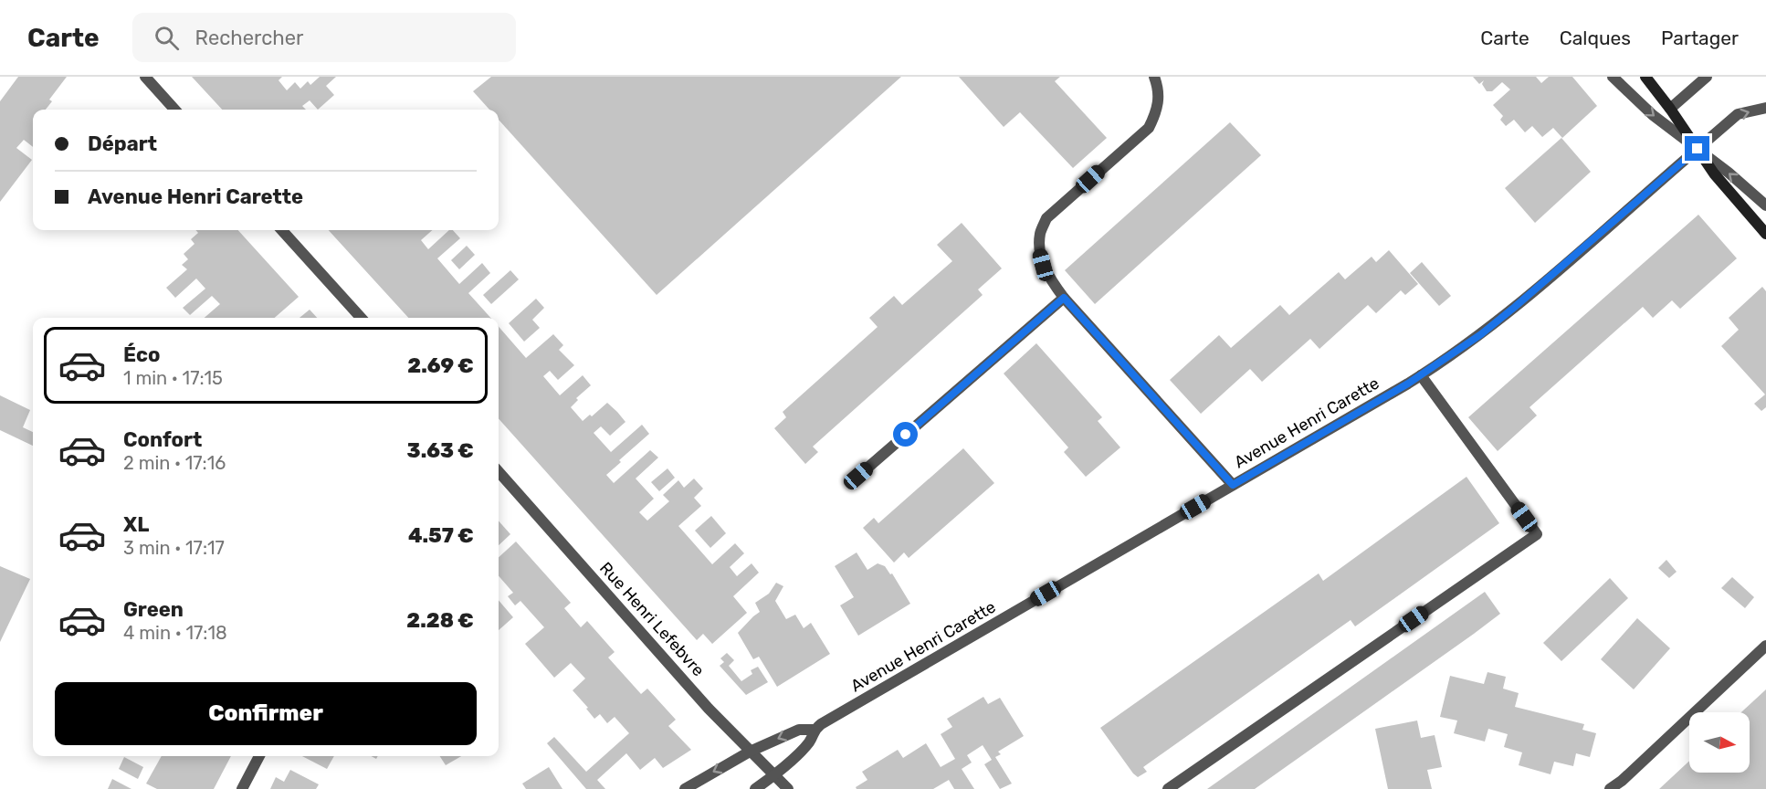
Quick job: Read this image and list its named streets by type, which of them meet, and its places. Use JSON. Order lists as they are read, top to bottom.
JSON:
{
  "streets": {
    "street": ["Avenue Henri Carette", "Rue Henri Lefebvre"]
  },
  "crossings": [
    ["Avenue Henri Carette", "Rue Henri Lefebvre"]
  ],
  "north": "right",
  "page": {
    "header": "Carte",
    "search": "Rechercher",
    "nav": ["Carte", "Calques", "Partager"],
    "banner": ["Départ", "Avenue Henri Carette"],
    "list": [
      {
        "name": "Éco",
        "note": "1 min · 17:15",
        "value": "2.69 €"
      },
      {
        "name": "Confort",
        "note": "2 min · 17:16",
        "value": "3.63 €"
      },
      {
        "name": "XL",
        "note": "3 min · 17:17",
        "value": "4.57 €"
      },
      {
        "name": "Green",
        "note": "4 min · 17:18",
        "value": "2.28 €"
      }
    ],
    "buttons": "Confirmer"
  }
}
